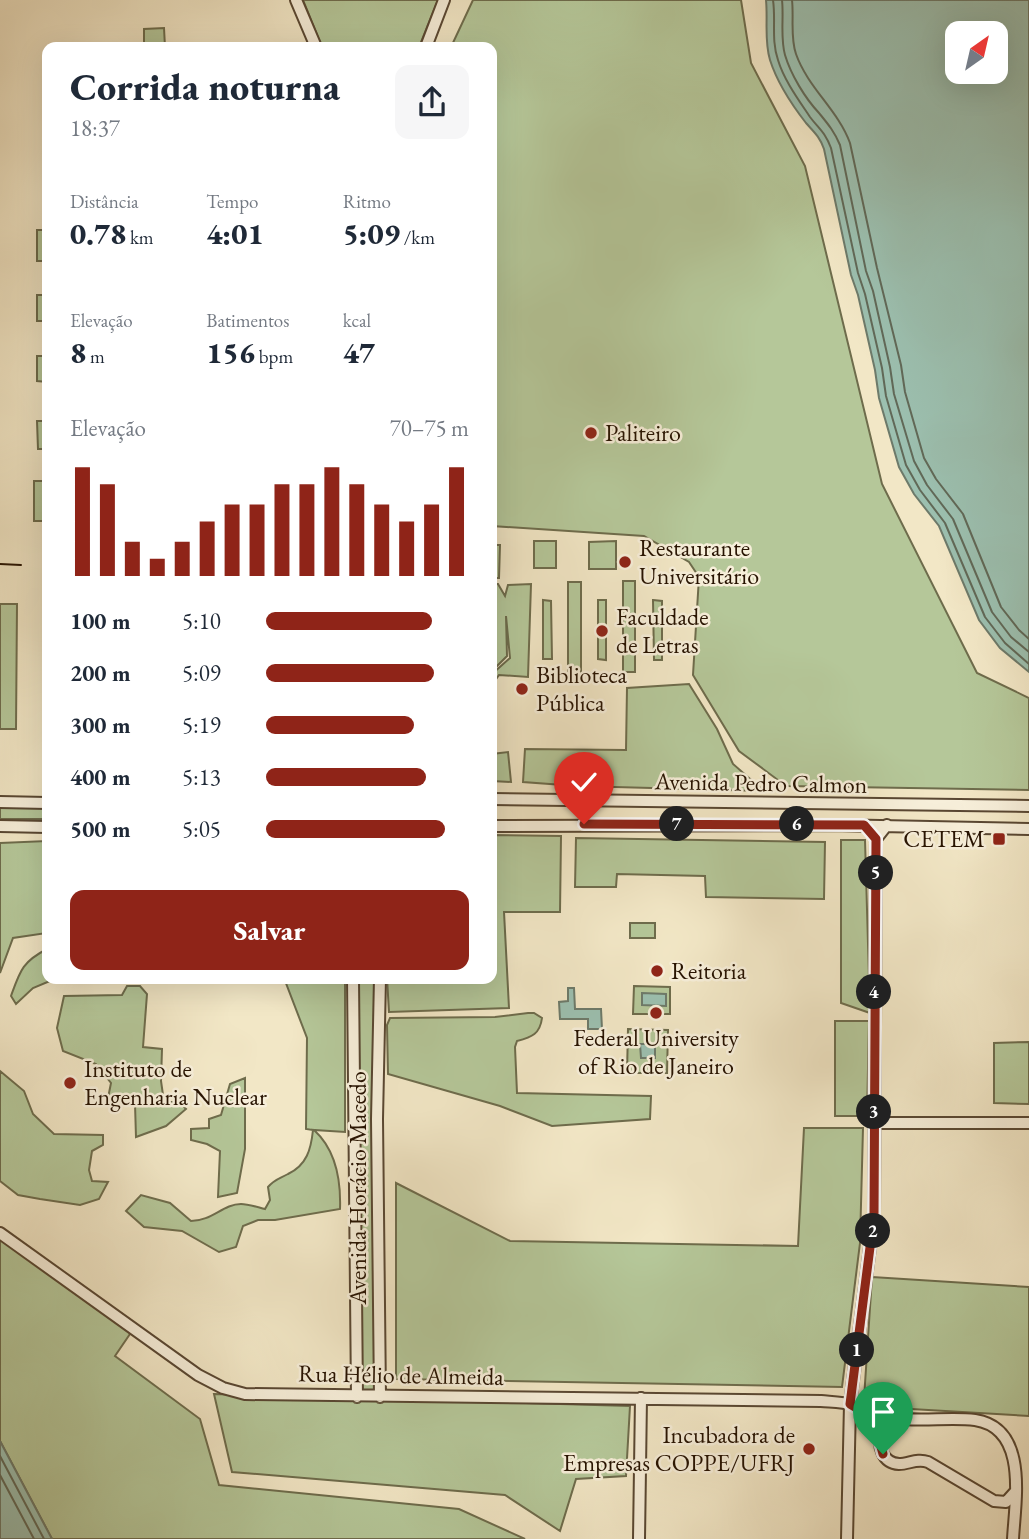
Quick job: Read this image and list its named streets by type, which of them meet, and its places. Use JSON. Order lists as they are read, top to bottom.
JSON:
{
  "streets": {
    "street": ["Avenida Pedro Calmon", "Avenida Horácio Macedo", "Rua Hélio de Almeida"]
  },
  "crossings": [
    ["Avenida Horácio Macedo", "Rua Hélio de Almeida"]
  ],
  "places": {
    "other": [
      "Paliteiro",
      "Restaurante Universitário",
      "Faculdade de Letras",
      "Biblioteca Pública",
      "Reitoria",
      "Federal University of Rio de Janeiro",
      "Instituto de Engenharia Nuclear",
      "Incubadora de Empresas COPPE/UFRJ"
    ],
    "transit": ["CETEM"]
  },
  "north": "top right",
  "page": {
    "heading": ["Corrida noturna", "18:37"],
    "stats": [
      ["Distância", "0.78 km"],
      ["Tempo", "4:01"],
      ["Ritmo", "5:09 /km"],
      ["Elevação", "8 m"],
      ["Batimentos", "156 bpm"],
      ["kcal", "47"]
    ],
    "chart": ["Elevação", "70–75 m"],
    "list": [
      {
        "name": "100 m",
        "note": "5:10"
      },
      {
        "name": "200 m",
        "note": "5:09"
      },
      {
        "name": "300 m",
        "note": "5:19"
      },
      {
        "name": "400 m",
        "note": "5:13"
      },
      {
        "name": "500 m",
        "note": "5:05"
      }
    ],
    "pins": [
      "6",
      "7",
      "5",
      "4",
      "3",
      "2",
      "1"
    ],
    "buttons": "Salvar"
  }
}
